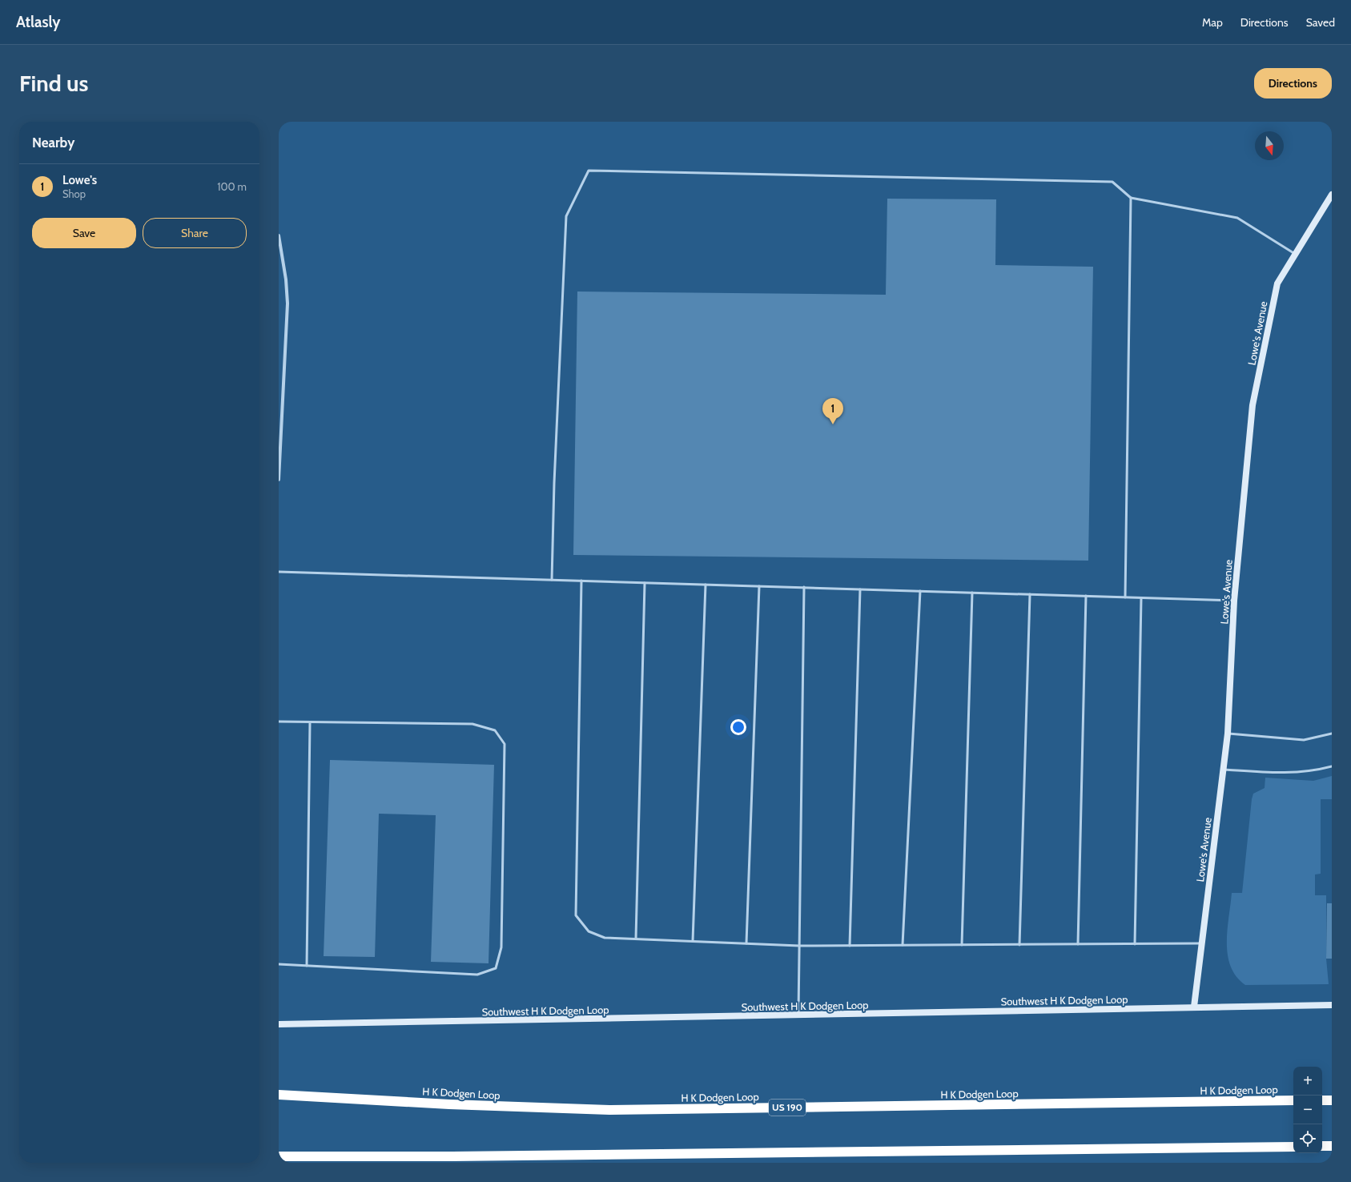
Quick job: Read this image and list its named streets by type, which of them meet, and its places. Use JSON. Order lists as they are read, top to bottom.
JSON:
{
  "streets": {
    "highway": ["H K Dodgen Loop", "US 190"],
    "main road": ["Lowe's Avenue", "Southwest H K Dodgen Loop"]
  },
  "crossings": [
    ["Lowe's Avenue", "Southwest H K Dodgen Loop"]
  ],
  "north": "bottom",
  "page": {
    "header": "Atlasly",
    "nav": ["Map", "Directions", "Saved"],
    "buttons": [
      "Directions",
      ["Save", "Share"]
    ],
    "title": "Find us",
    "heading": "Nearby",
    "list": [
      {
        "mark": "1",
        "name": "Lowe's",
        "note": "Shop",
        "value": "100 m"
      }
    ],
    "pins": "1",
    "map_buttons": ["+", "−"]
  }
}
